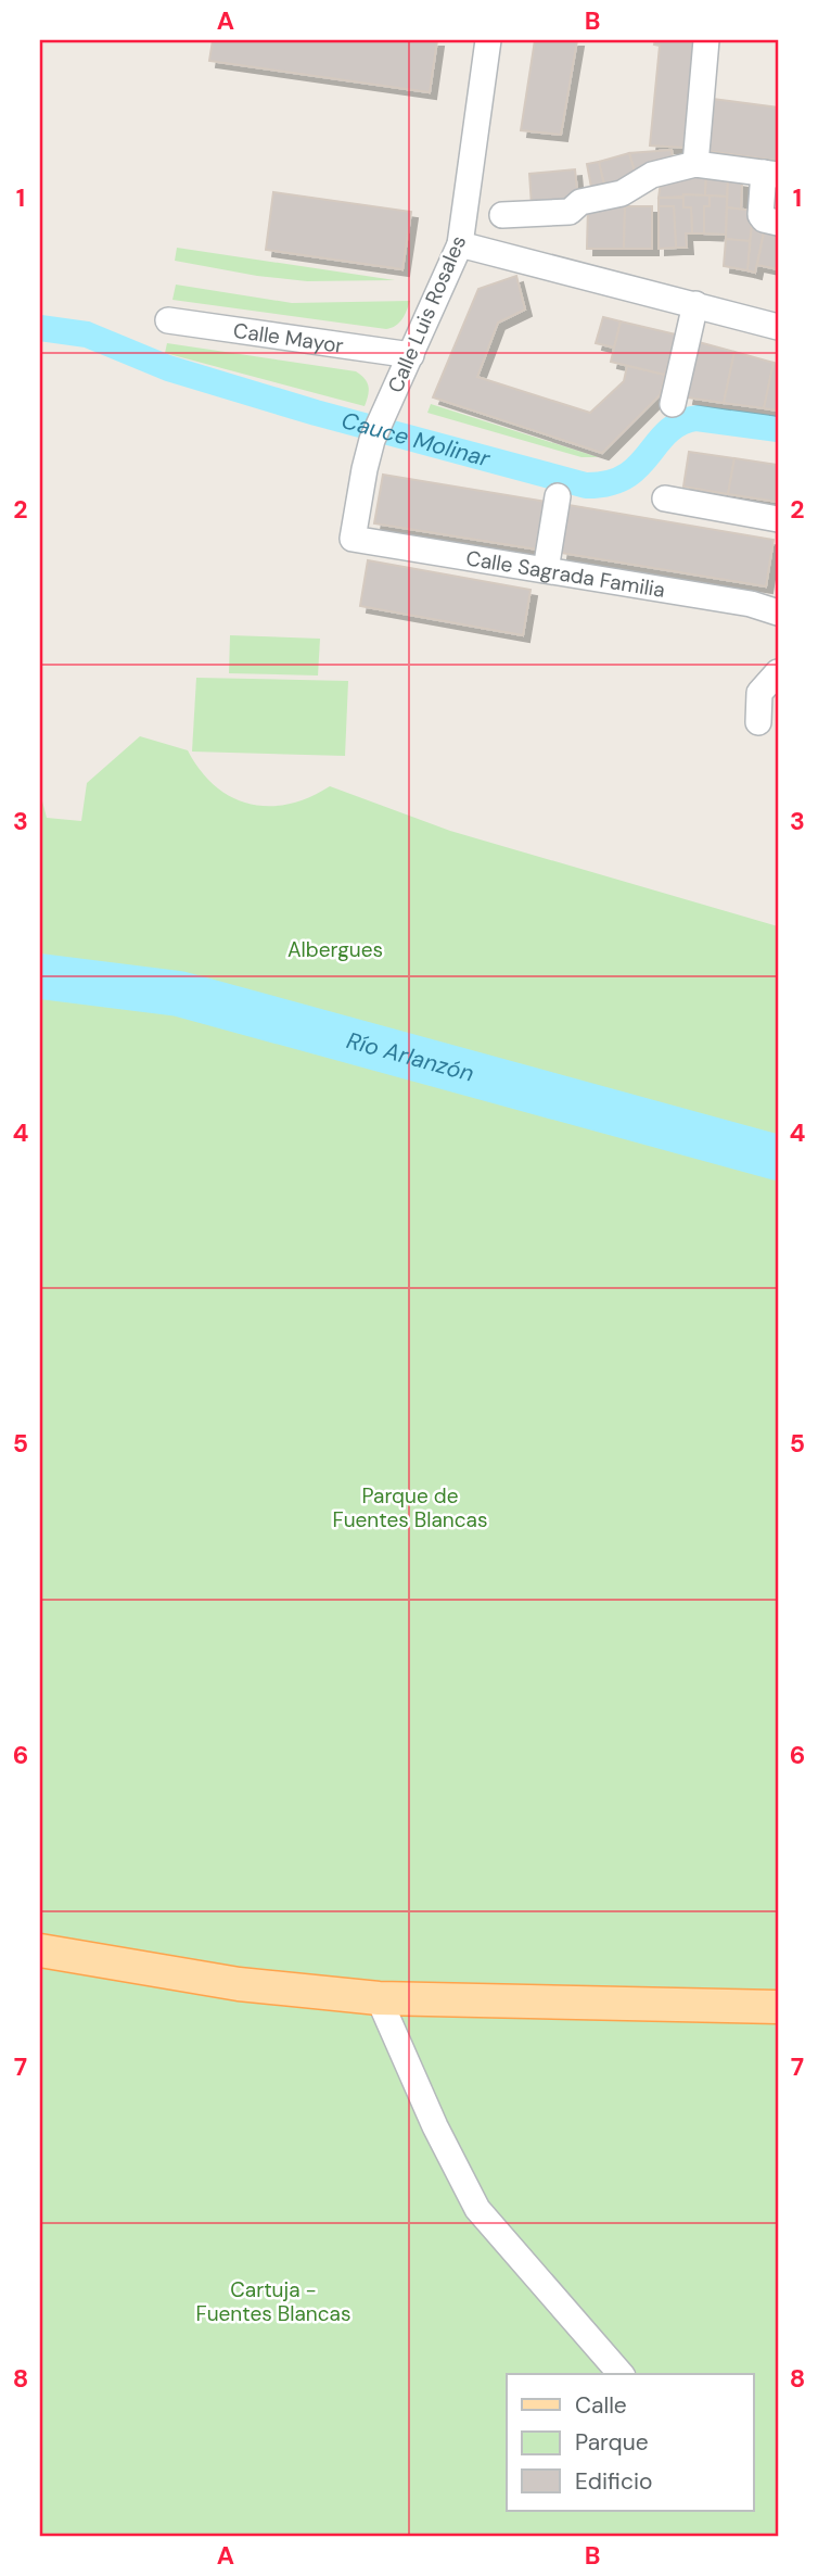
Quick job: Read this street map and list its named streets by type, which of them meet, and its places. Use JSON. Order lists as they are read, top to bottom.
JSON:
{
  "streets": {
    "street": ["Calle Luis Rosales", "Calle Mayor", "Calle Sagrada Familia"]
  },
  "crossings": [
    ["Calle Luis Rosales", "Calle Mayor"],
    ["Calle Luis Rosales", "Calle Sagrada Familia"]
  ],
  "water": ["Cauce Molinar", "Río Arlanzón"],
  "parks": ["Albergues", "Parque de Fuentes Blancas", "Cartuja - Fuentes Blancas"],
  "legend": ["Calle", "Parque", "Edificio"],
  "grid": {
    "columns": ["A", "B"],
    "rows": [
      "1",
      "2",
      "3",
      "4",
      "5",
      "6",
      "7",
      "8"
    ]
  }
}
